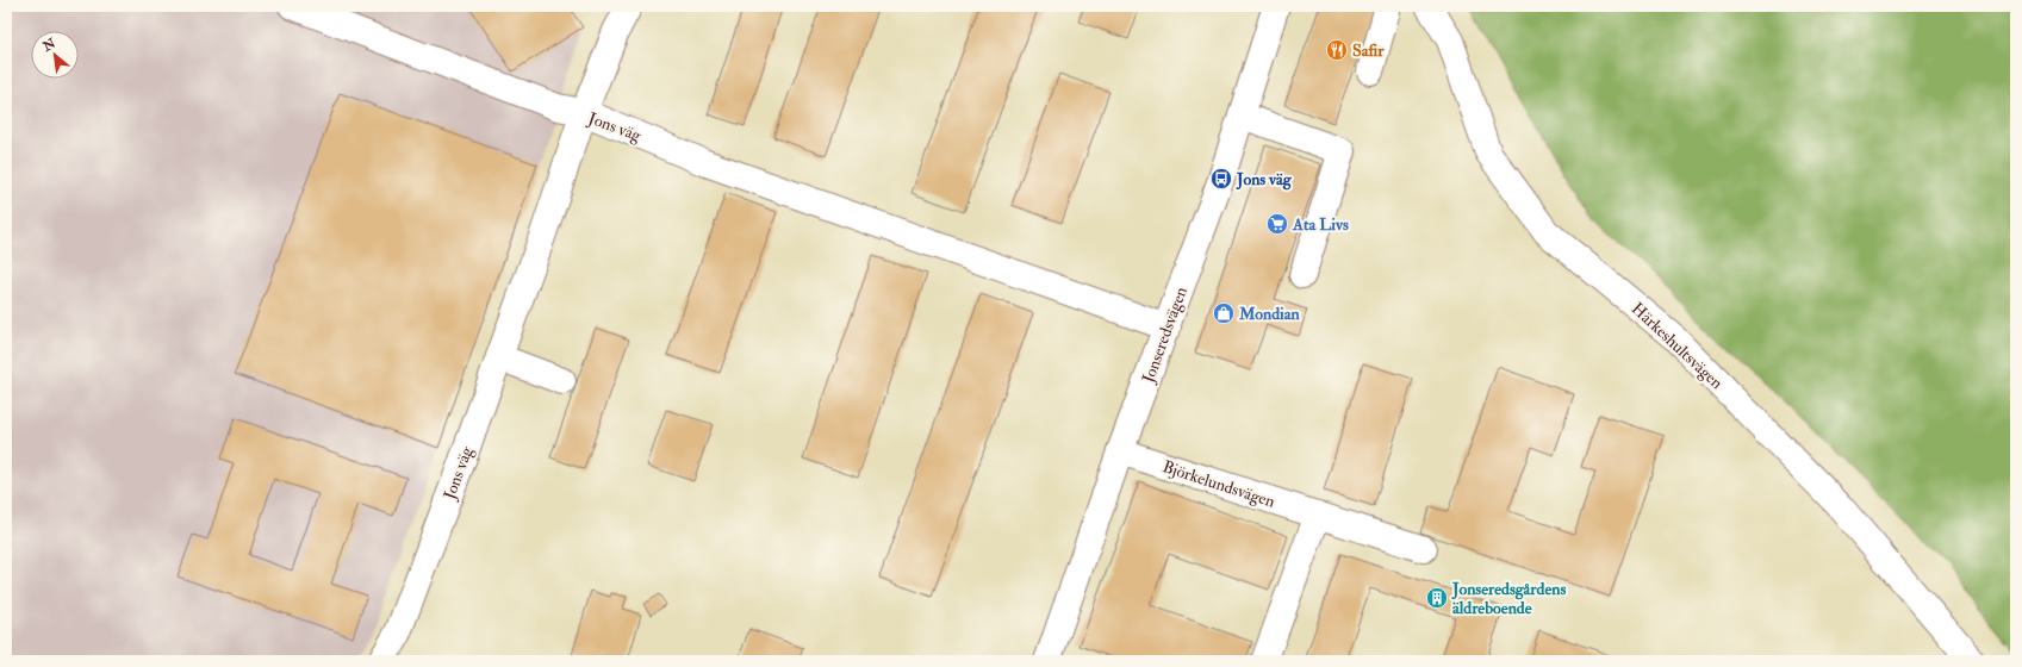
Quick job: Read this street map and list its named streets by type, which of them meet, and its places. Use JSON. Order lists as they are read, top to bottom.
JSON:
{
  "streets": {
    "street": [
      "Jons väg",
      "Jonseredsvägen",
      "Härkeshultsvägen",
      "Björkelundsvägen"
    ]
  },
  "crossings": [
    ["Jons väg", "Jonseredsvägen"],
    ["Jonseredsvägen", "Björkelundsvägen"]
  ],
  "places": {
    "restaurant": ["Safir"],
    "bus stop": ["Jons väg"],
    "supermarket": ["Ata Livs"],
    "shop": ["Mondian"],
    "building": ["Jonseredsgårdens äldreboende"]
  },
  "north": "top left"
}
